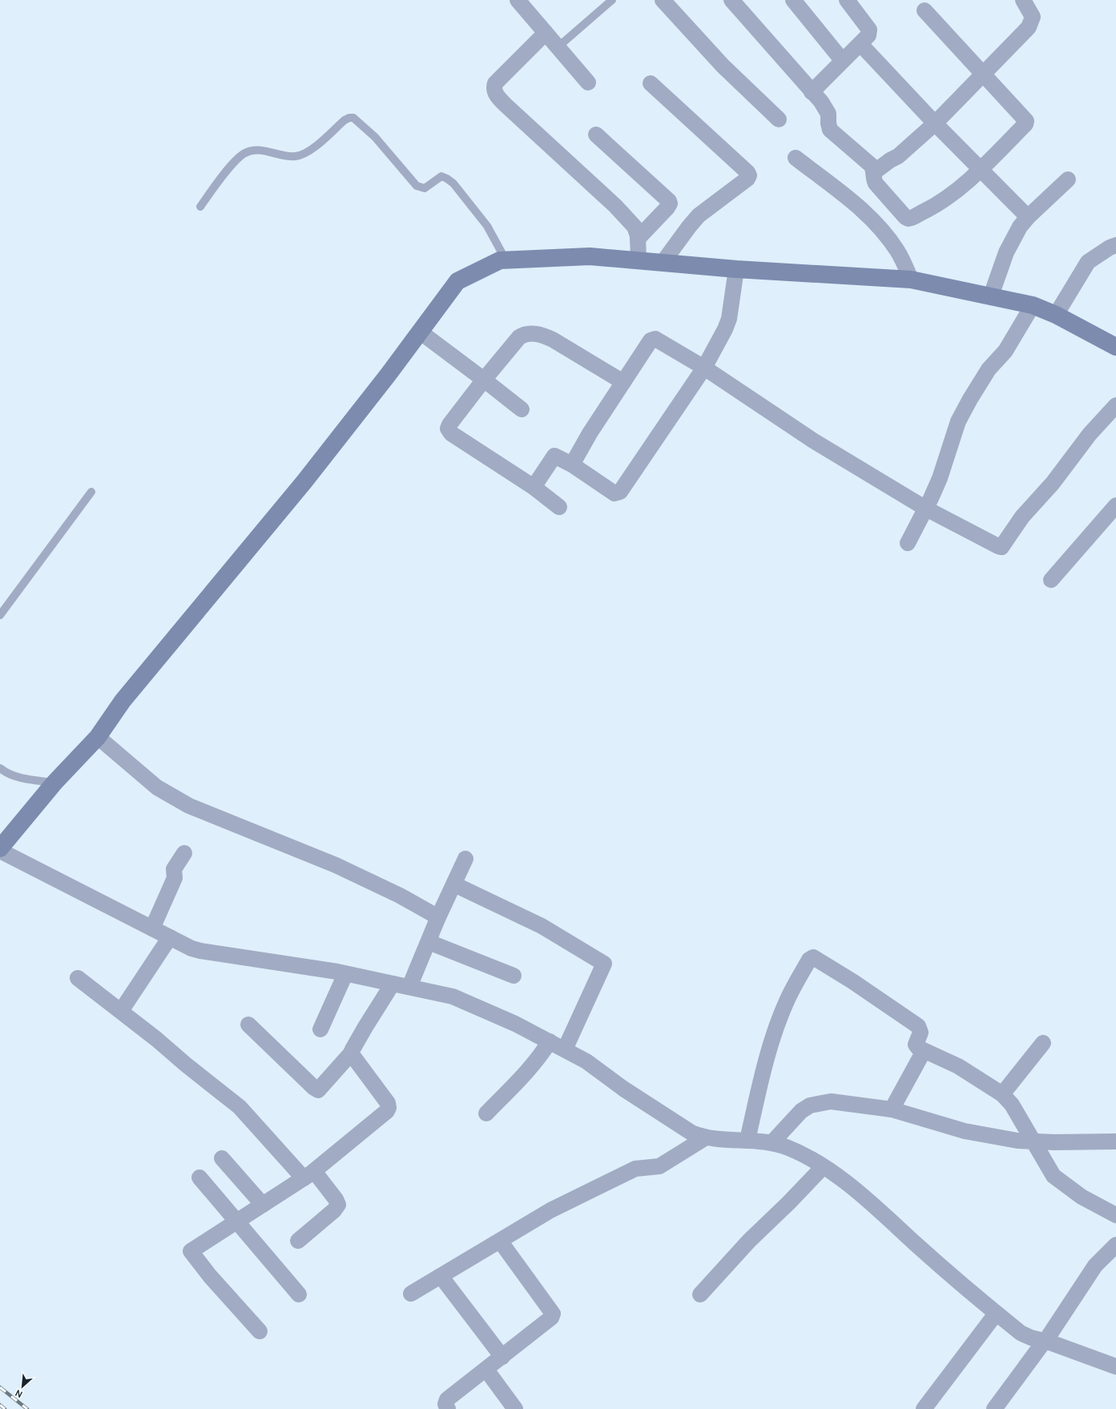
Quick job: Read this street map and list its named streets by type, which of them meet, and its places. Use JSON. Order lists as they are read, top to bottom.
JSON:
{
  "north": "bottom left"
}
